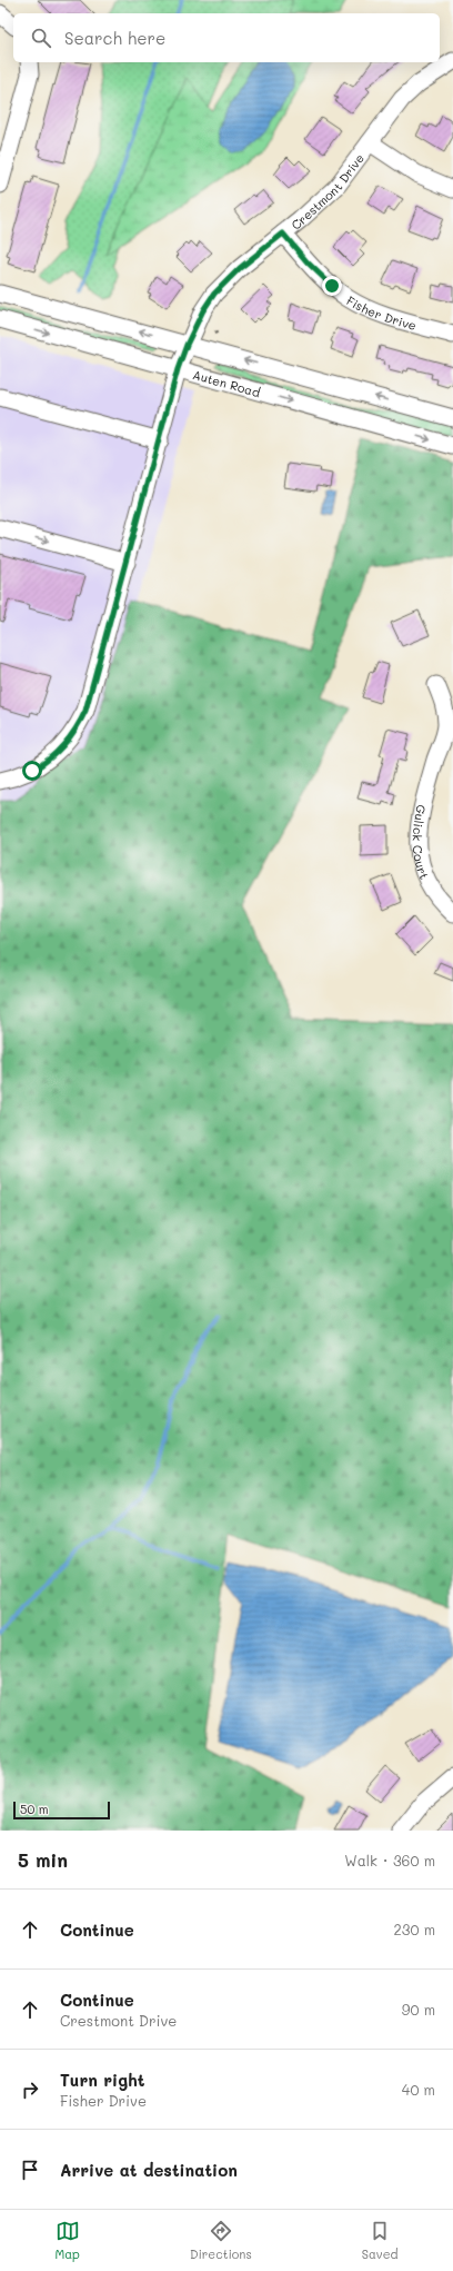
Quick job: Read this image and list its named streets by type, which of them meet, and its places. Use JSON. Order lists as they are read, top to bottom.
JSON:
{
  "streets": {
    "street": [
      "Crestmont Drive",
      "Fisher Drive",
      "Auten Road",
      "Gulick Court"
    ]
  },
  "crossings": [
    ["Crestmont Drive", "Fisher Drive"],
    ["Crestmont Drive", "Auten Road"]
  ],
  "scale_bar": "50 m",
  "page": {
    "search": "Search here",
    "scale": "50 m",
    "heading": ["5 min", "Walk · 360 m"],
    "list": [
      ["Continue", "230 m"],
      ["Continue", "Crestmont Drive", "90 m"],
      ["Turn right", "Fisher Drive", "40 m"],
      "Arrive at destination"
    ],
    "nav": ["Map", "Directions", "Saved"]
  }
}
